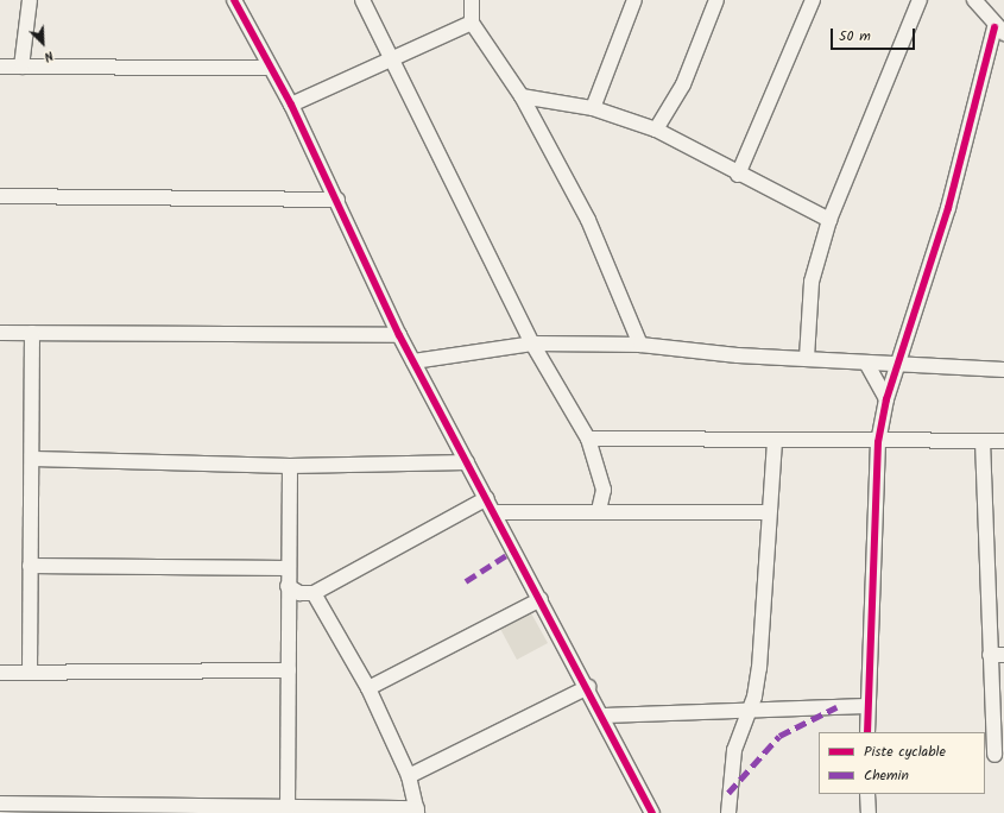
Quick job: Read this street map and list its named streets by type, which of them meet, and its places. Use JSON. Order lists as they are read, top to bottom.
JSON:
{
  "legend": ["Piste cyclable", "Chemin"],
  "scale_bar": "50 m",
  "north": "bottom right"
}
